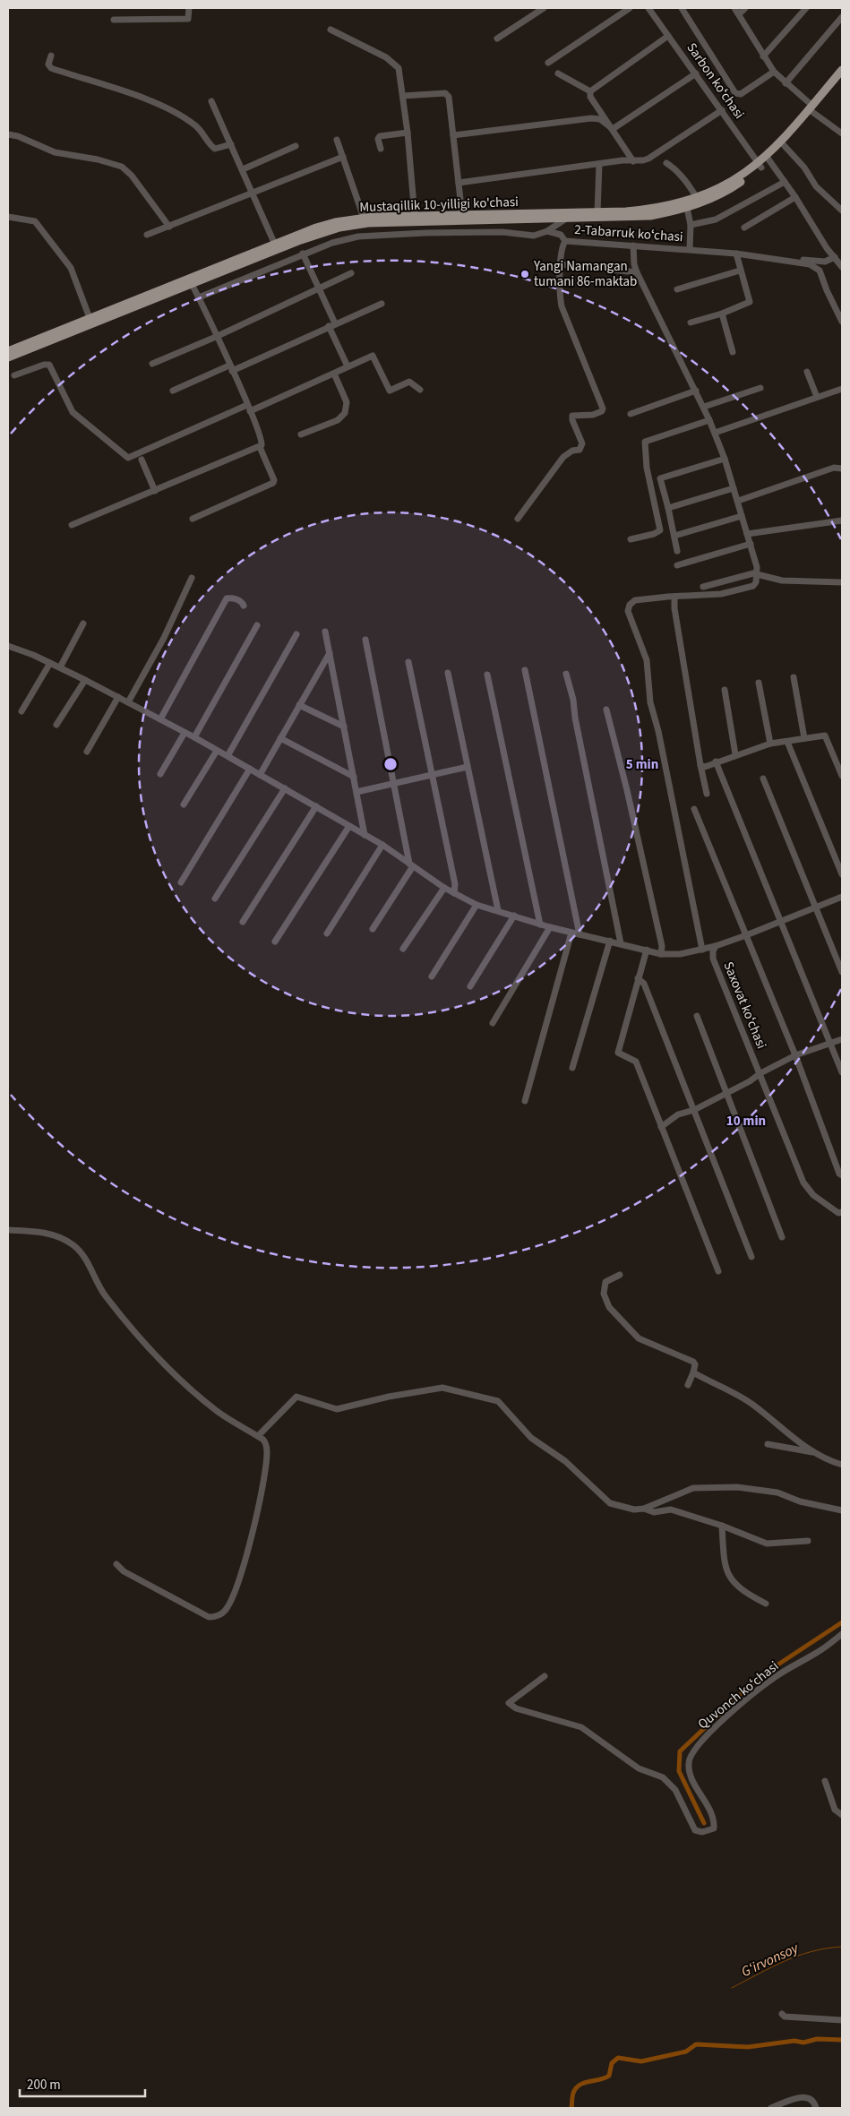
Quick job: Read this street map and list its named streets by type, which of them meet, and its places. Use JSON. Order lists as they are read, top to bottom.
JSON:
{
  "streets": {
    "main road": ["Mustaqillik 10-yilligi ko'chasi"],
    "street": [
      "Sarbon koʻchasi",
      "2-Tabarruk koʻchasi",
      "Saxovat koʻchasi",
      "Quvonch koʻchasi"
    ]
  },
  "crossings": [
    ["Sarbon koʻchasi", "Mustaqillik 10-yilligi ko'chasi"],
    ["Mustaqillik 10-yilligi ko'chasi", "2-Tabarruk koʻchasi"]
  ],
  "water": ["G‘irvonsoy"],
  "places": ["Yangi Namangan tumani 86-maktab"],
  "scale_bar": "200 m",
  "rings": ["5 min", "10 min"]
}
